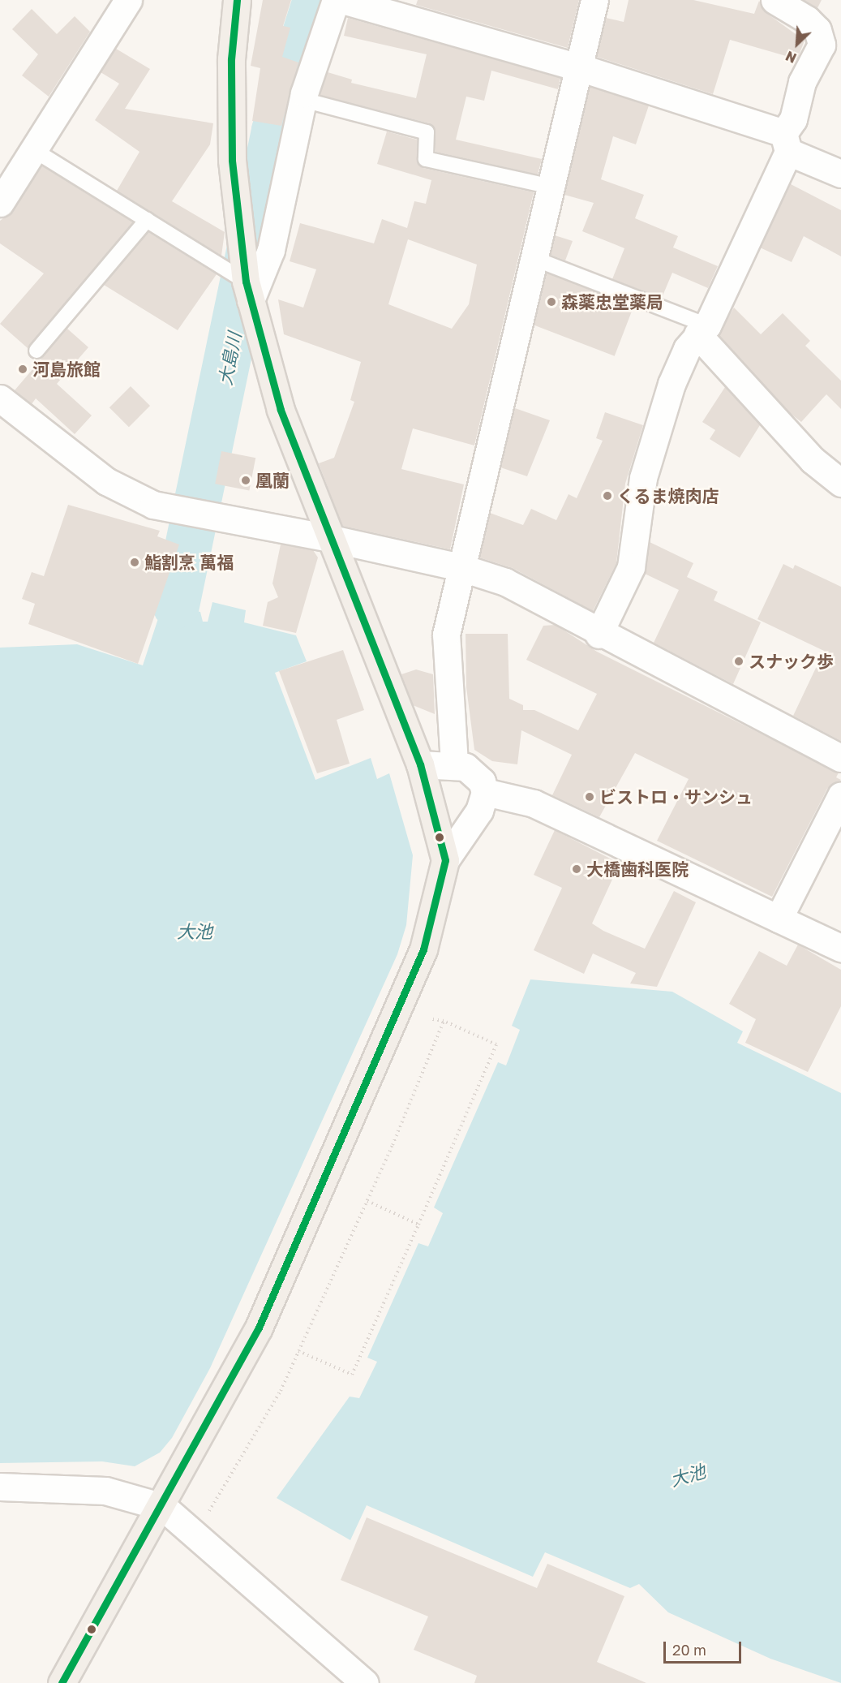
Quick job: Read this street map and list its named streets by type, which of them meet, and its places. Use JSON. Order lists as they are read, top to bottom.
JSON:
{
  "water": ["大島川", "大池"],
  "places": [
    "森薬忠堂薬局",
    "河島旅館",
    "凰蘭",
    "くるま焼肉店",
    "鮨割烹 萬福",
    "スナック歩",
    "ビストロ・サンシュ",
    "大橋歯科医院"
  ],
  "scale_bar": "20 m",
  "north": "bottom left"
}
